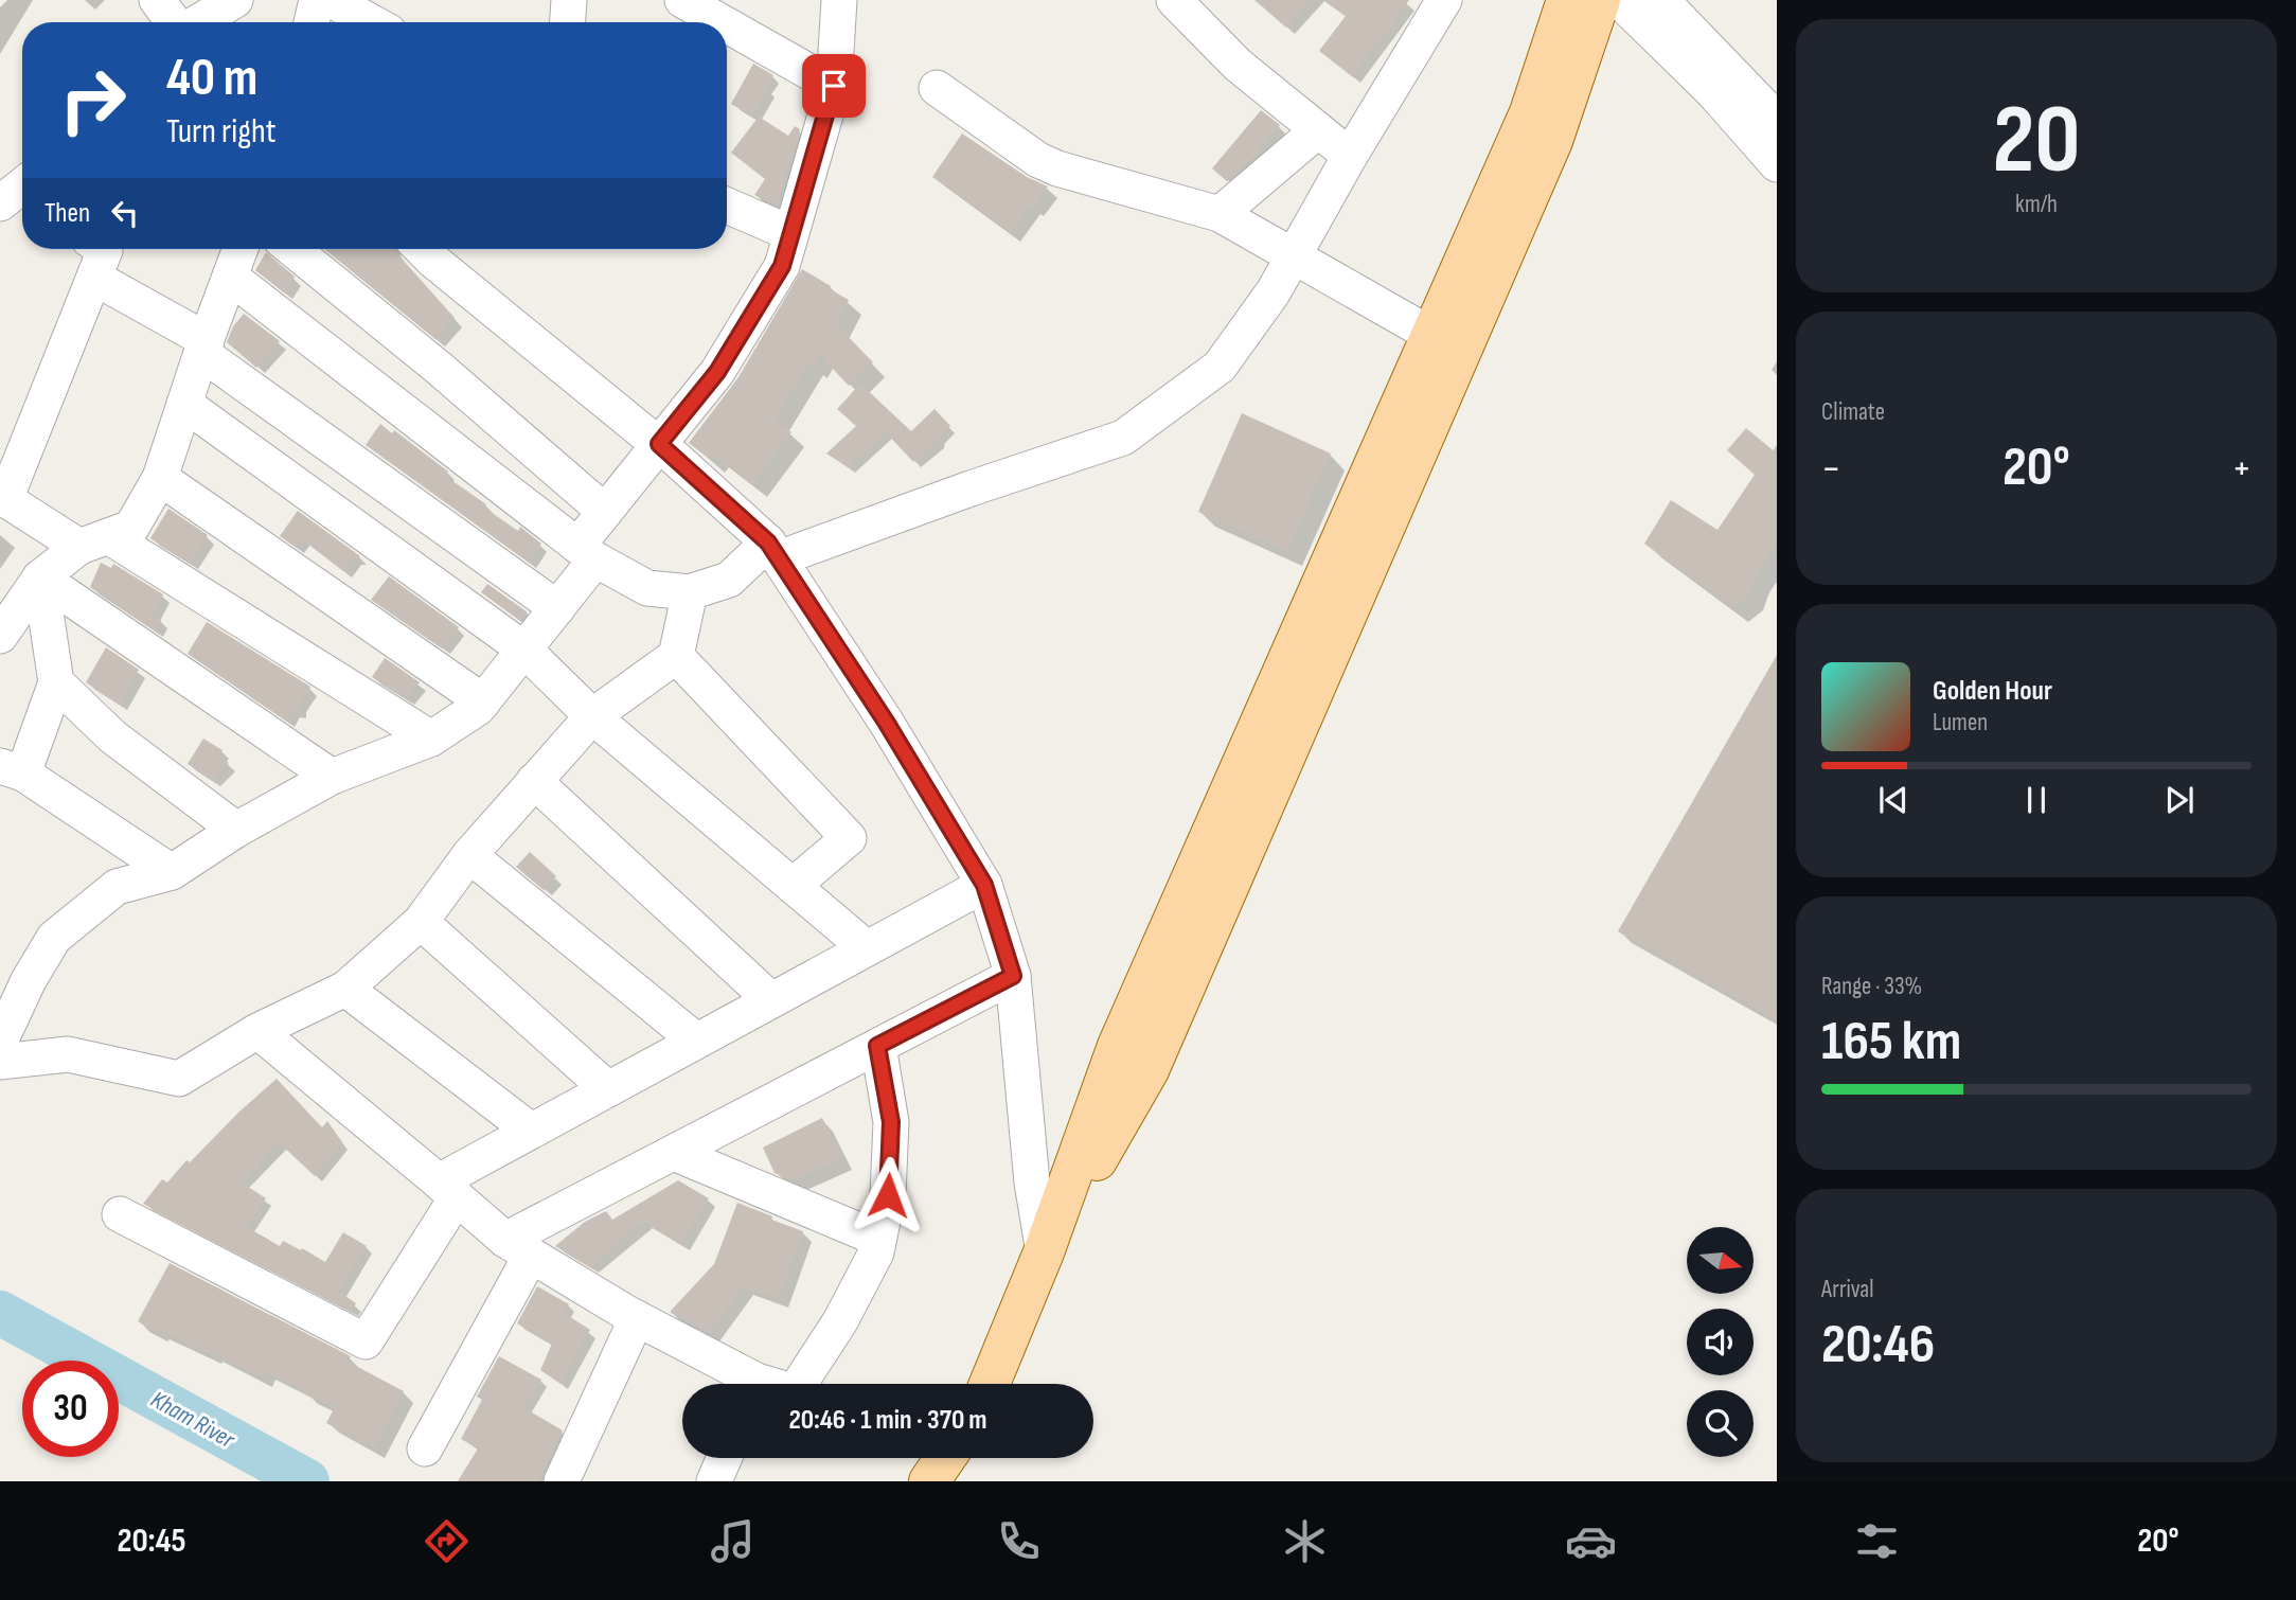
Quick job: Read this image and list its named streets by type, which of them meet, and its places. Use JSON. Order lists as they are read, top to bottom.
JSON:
{
  "water": ["Kham River"],
  "north": "right",
  "page": {
    "tile": [
      ["20", "km/h"],
      "Climate",
      ["Range · 33%", "165 km"],
      ["Arrival", "20:46"]
    ],
    "turn": ["40 m", "Turn right"],
    "then": "Then",
    "heat": ["−", "20°", "+"],
    "song": ["Golden Hour", "Lumen"],
    "limit": "30",
    "trip": "20:46 · 1 min · 370 m",
    "tabs": ["20:45", "20°"]
  }
}
